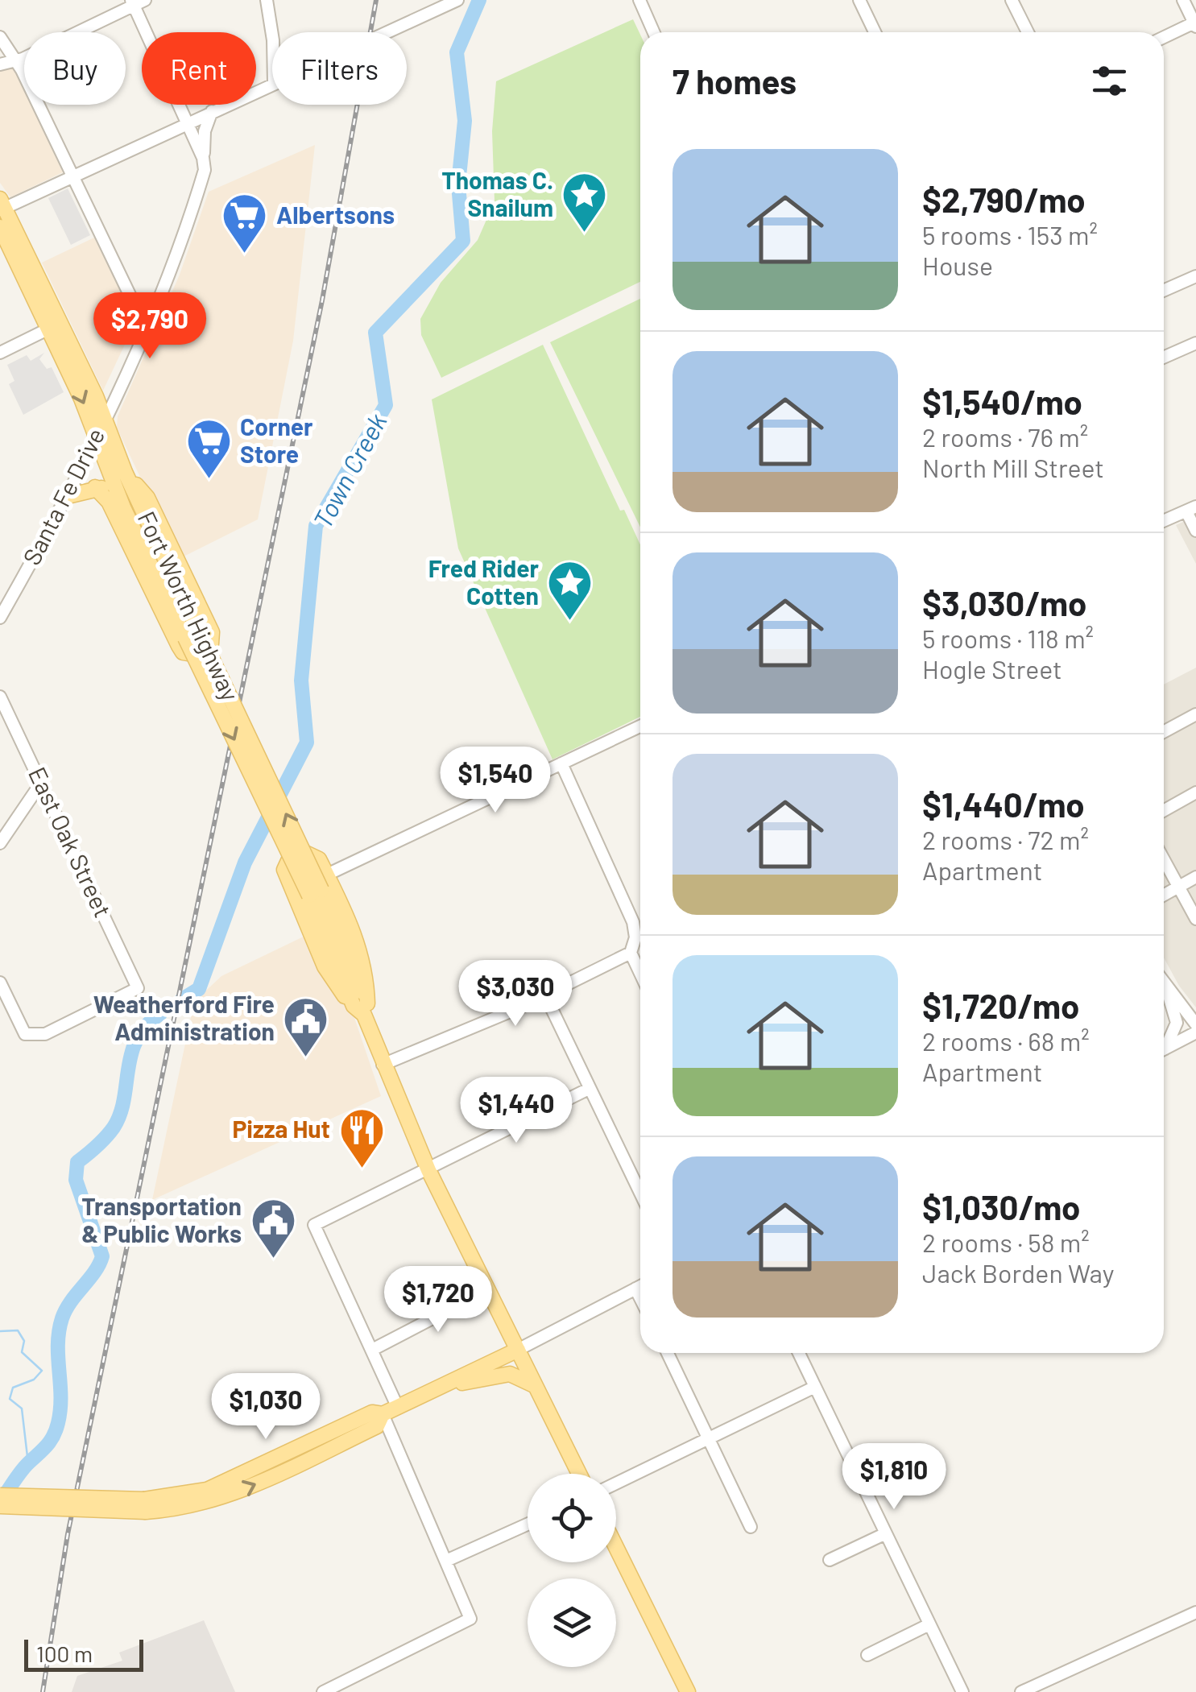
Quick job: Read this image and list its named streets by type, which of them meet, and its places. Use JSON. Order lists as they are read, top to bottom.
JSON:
{
  "streets": {
    "main road": ["Fort Worth Highway"],
    "street": ["Santa Fe Drive", "East Oak Street"]
  },
  "crossings": [
    ["Santa Fe Drive", "Fort Worth Highway"]
  ],
  "water": ["Town Creek"],
  "places": {
    "place": ["Thomas C. Snailum", "Fred Rider Cotten"],
    "supermarket": ["Albertsons", "Corner Store"],
    "public building": ["Weatherford Fire Administration", "Transportation & Public Works"],
    "restaurant": ["Pizza Hut"]
  },
  "scale_bar": "100 m",
  "page": {
    "chip": ["Buy", "Rent", "Filters"],
    "heading": "7 homes",
    "list": [
      {
        "name": "$2,790/mo",
        "note": "5 rooms · 153 m² · House"
      },
      {
        "name": "$1,540/mo",
        "note": "2 rooms · 76 m² · North Mill Street"
      },
      {
        "name": "$3,030/mo",
        "note": "5 rooms · 118 m² · Hogle Street"
      },
      {
        "name": "$1,440/mo",
        "note": "2 rooms · 72 m² · Apartment"
      },
      {
        "name": "$1,720/mo",
        "note": "2 rooms · 68 m² · Apartment"
      },
      {
        "name": "$1,030/mo",
        "note": "2 rooms · 58 m² · Jack Borden Way"
      }
    ],
    "price": [
      "$2,790",
      "$1,540",
      "$3,030",
      "$1,440",
      "$1,720",
      "$1,030",
      "$1,810"
    ],
    "scale": "100 m"
  }
}
